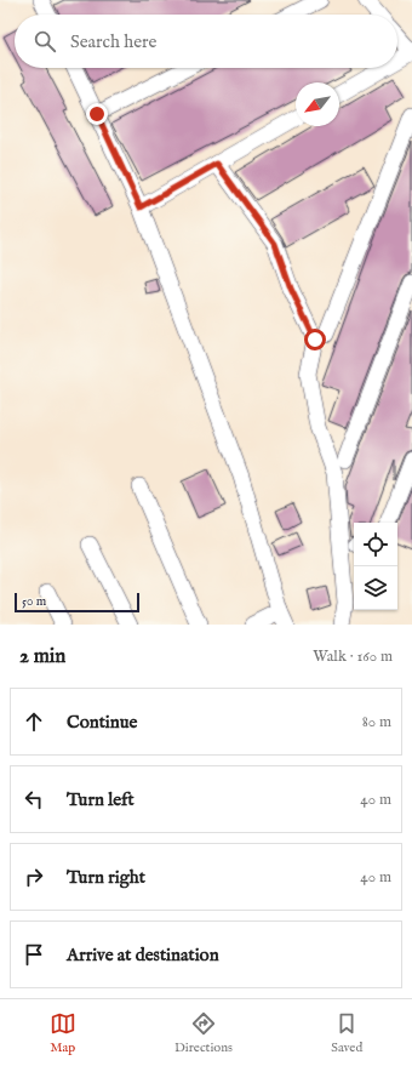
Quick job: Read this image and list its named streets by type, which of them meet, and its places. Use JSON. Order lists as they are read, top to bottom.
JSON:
{
  "scale_bar": "50 m",
  "north": "bottom left",
  "page": {
    "search": "Search here",
    "scale": "50 m",
    "heading": ["2 min", "Walk · 160 m"],
    "list": [
      ["Continue", "80 m"],
      ["Turn left", "40 m"],
      ["Turn right", "40 m"],
      "Arrive at destination"
    ],
    "nav": ["Map", "Directions", "Saved"]
  }
}
